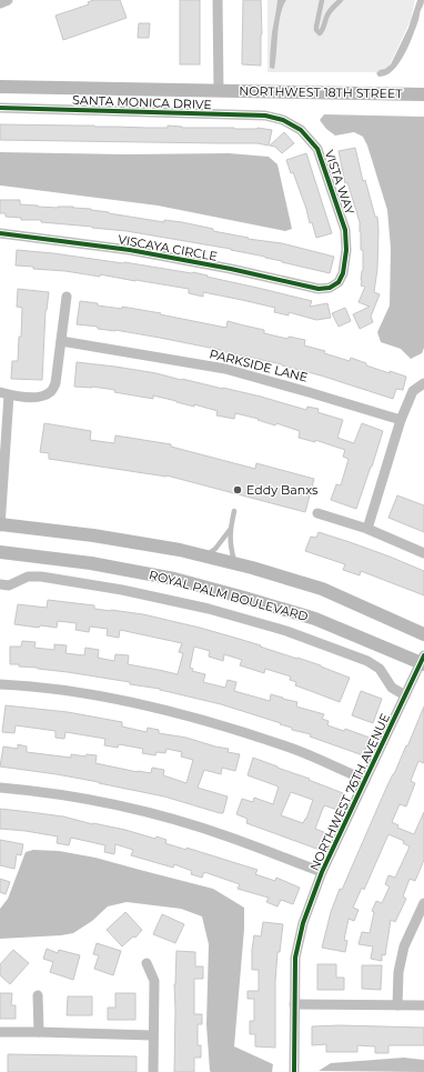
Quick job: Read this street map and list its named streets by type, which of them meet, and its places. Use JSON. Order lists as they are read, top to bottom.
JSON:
{
  "streets": {
    "main road": ["NORTHWEST 18TH STREET", "ROYAL PALM BOULEVARD"],
    "street": [
      "SANTA MONICA DRIVE",
      "VISTA WAY",
      "VISCAYA CIRCLE",
      "PARKSIDE LANE",
      "NORTHWEST 76TH AVENUE"
    ]
  },
  "crossings": [
    ["SANTA MONICA DRIVE", "VISTA WAY"],
    ["VISTA WAY", "VISCAYA CIRCLE"],
    ["ROYAL PALM BOULEVARD", "NORTHWEST 76TH AVENUE"]
  ],
  "places": ["Eddy Banxs"]
}
